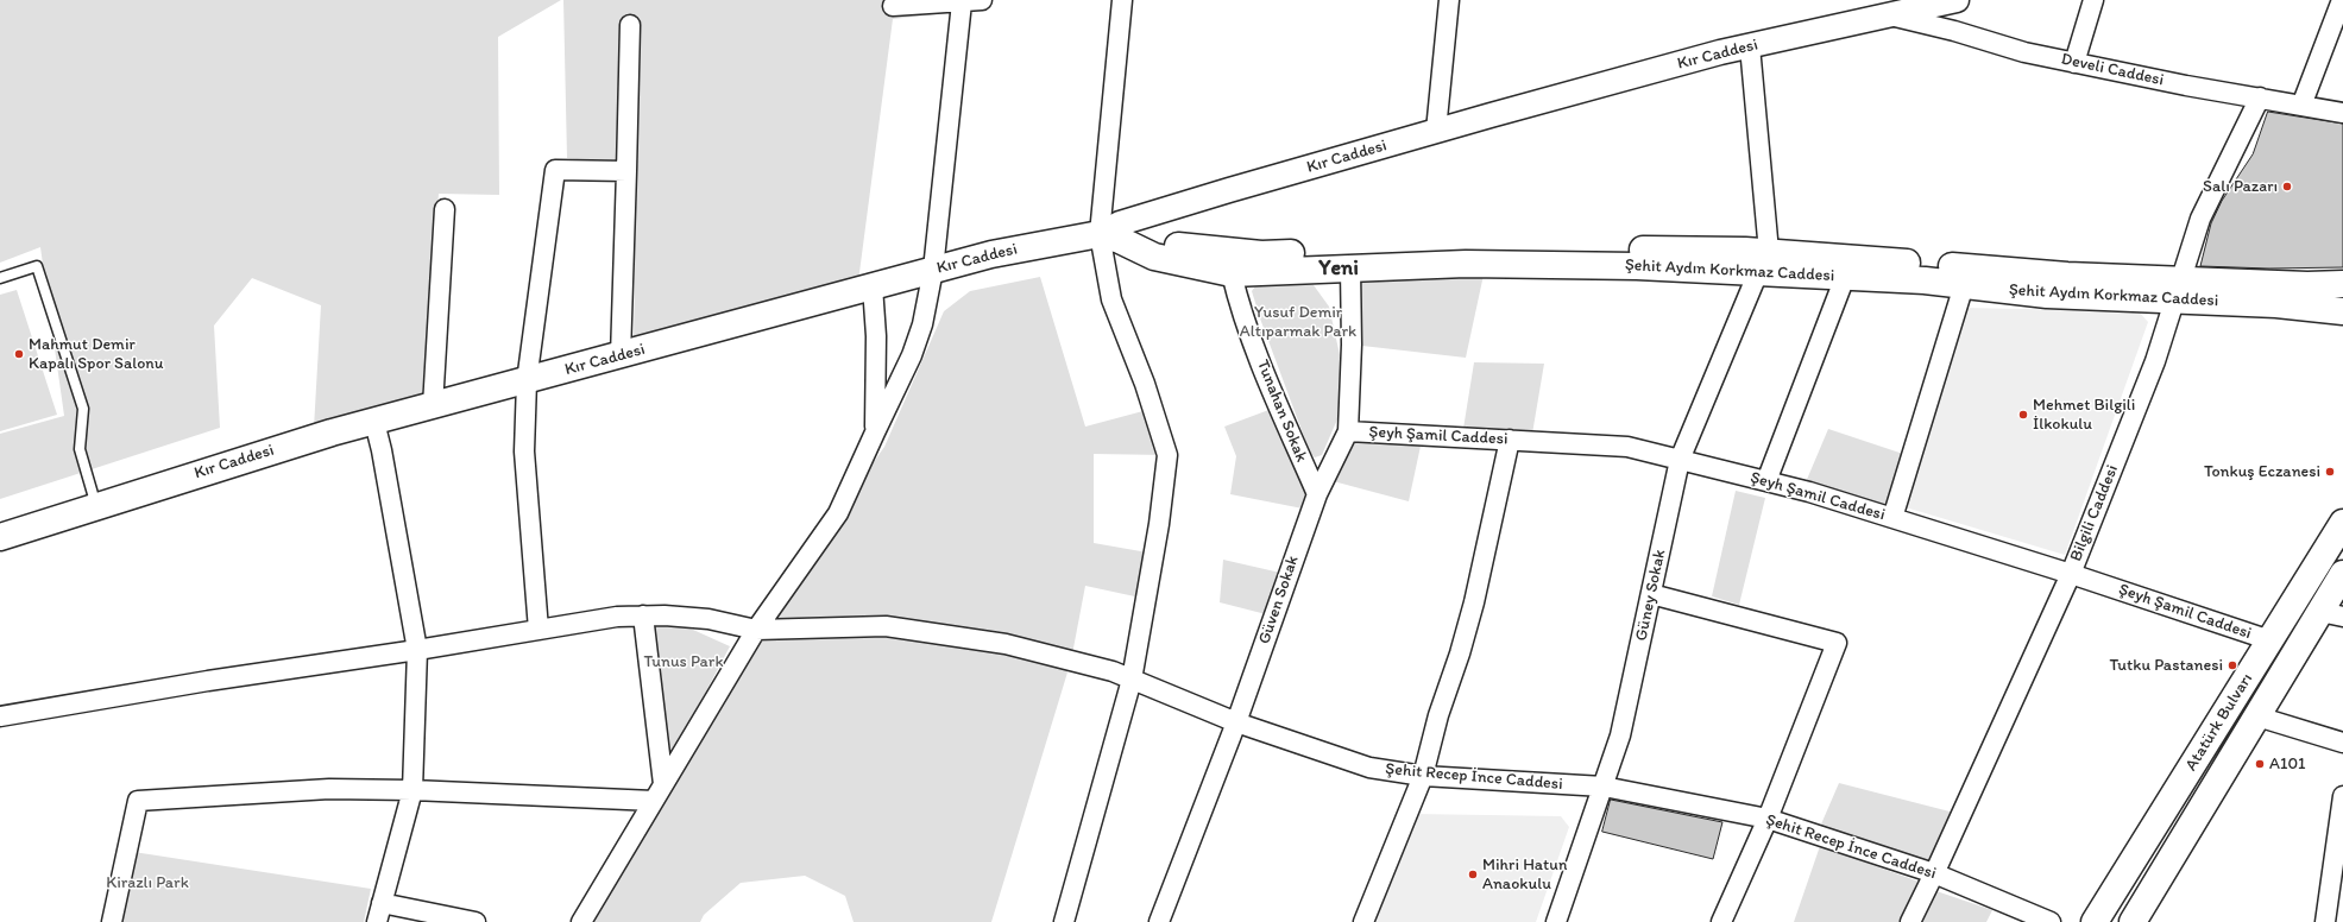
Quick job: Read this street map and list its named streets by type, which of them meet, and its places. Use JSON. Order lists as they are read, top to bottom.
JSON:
{
  "streets": {
    "main road": ["Kır Caddesi", "Şehit Aydın Korkmaz Caddesi", "Atatürk Bulvarı"],
    "street": [
      "Develi Caddesi",
      "Tunahan Sokak",
      "Şeyh Şamil Caddesi",
      "Bilgili Caddesi",
      "Güney Sokak",
      "Güven Sokak",
      "Şehit Recep İnce Caddesi"
    ]
  },
  "crossings": [
    ["Kır Caddesi", "Develi Caddesi"],
    ["Kır Caddesi", "Şehit Aydın Korkmaz Caddesi"],
    ["Develi Caddesi", "Bilgili Caddesi"],
    ["Şehit Aydın Korkmaz Caddesi", "Tunahan Sokak"],
    ["Şehit Aydın Korkmaz Caddesi", "Bilgili Caddesi"],
    ["Şehit Aydın Korkmaz Caddesi", "Güney Sokak"],
    ["Şehit Aydın Korkmaz Caddesi", "Güven Sokak"],
    ["Tunahan Sokak", "Güven Sokak"],
    ["Şeyh Şamil Caddesi", "Bilgili Caddesi"],
    ["Şeyh Şamil Caddesi", "Güney Sokak"],
    ["Şeyh Şamil Caddesi", "Güven Sokak"],
    ["Şeyh Şamil Caddesi", "Atatürk Bulvarı"],
    ["Bilgili Caddesi", "Şehit Recep İnce Caddesi"],
    ["Güney Sokak", "Şehit Recep İnce Caddesi"],
    ["Güven Sokak", "Şehit Recep İnce Caddesi"]
  ],
  "districts": ["Yeni"],
  "parks": ["Yusuf Demir Altıparmak Park", "Tunus Park", "Kirazlı Park"],
  "places": [
    "Salı Pazarı",
    "Mahmut Demir Kapalı Spor Salonu",
    "Mehmet Bilgili İlkokulu",
    "Tonkuş Eczanesi",
    "Tutku Pastanesi",
    "A101",
    "Mihri Hatun Anaokulu"
  ]
}
